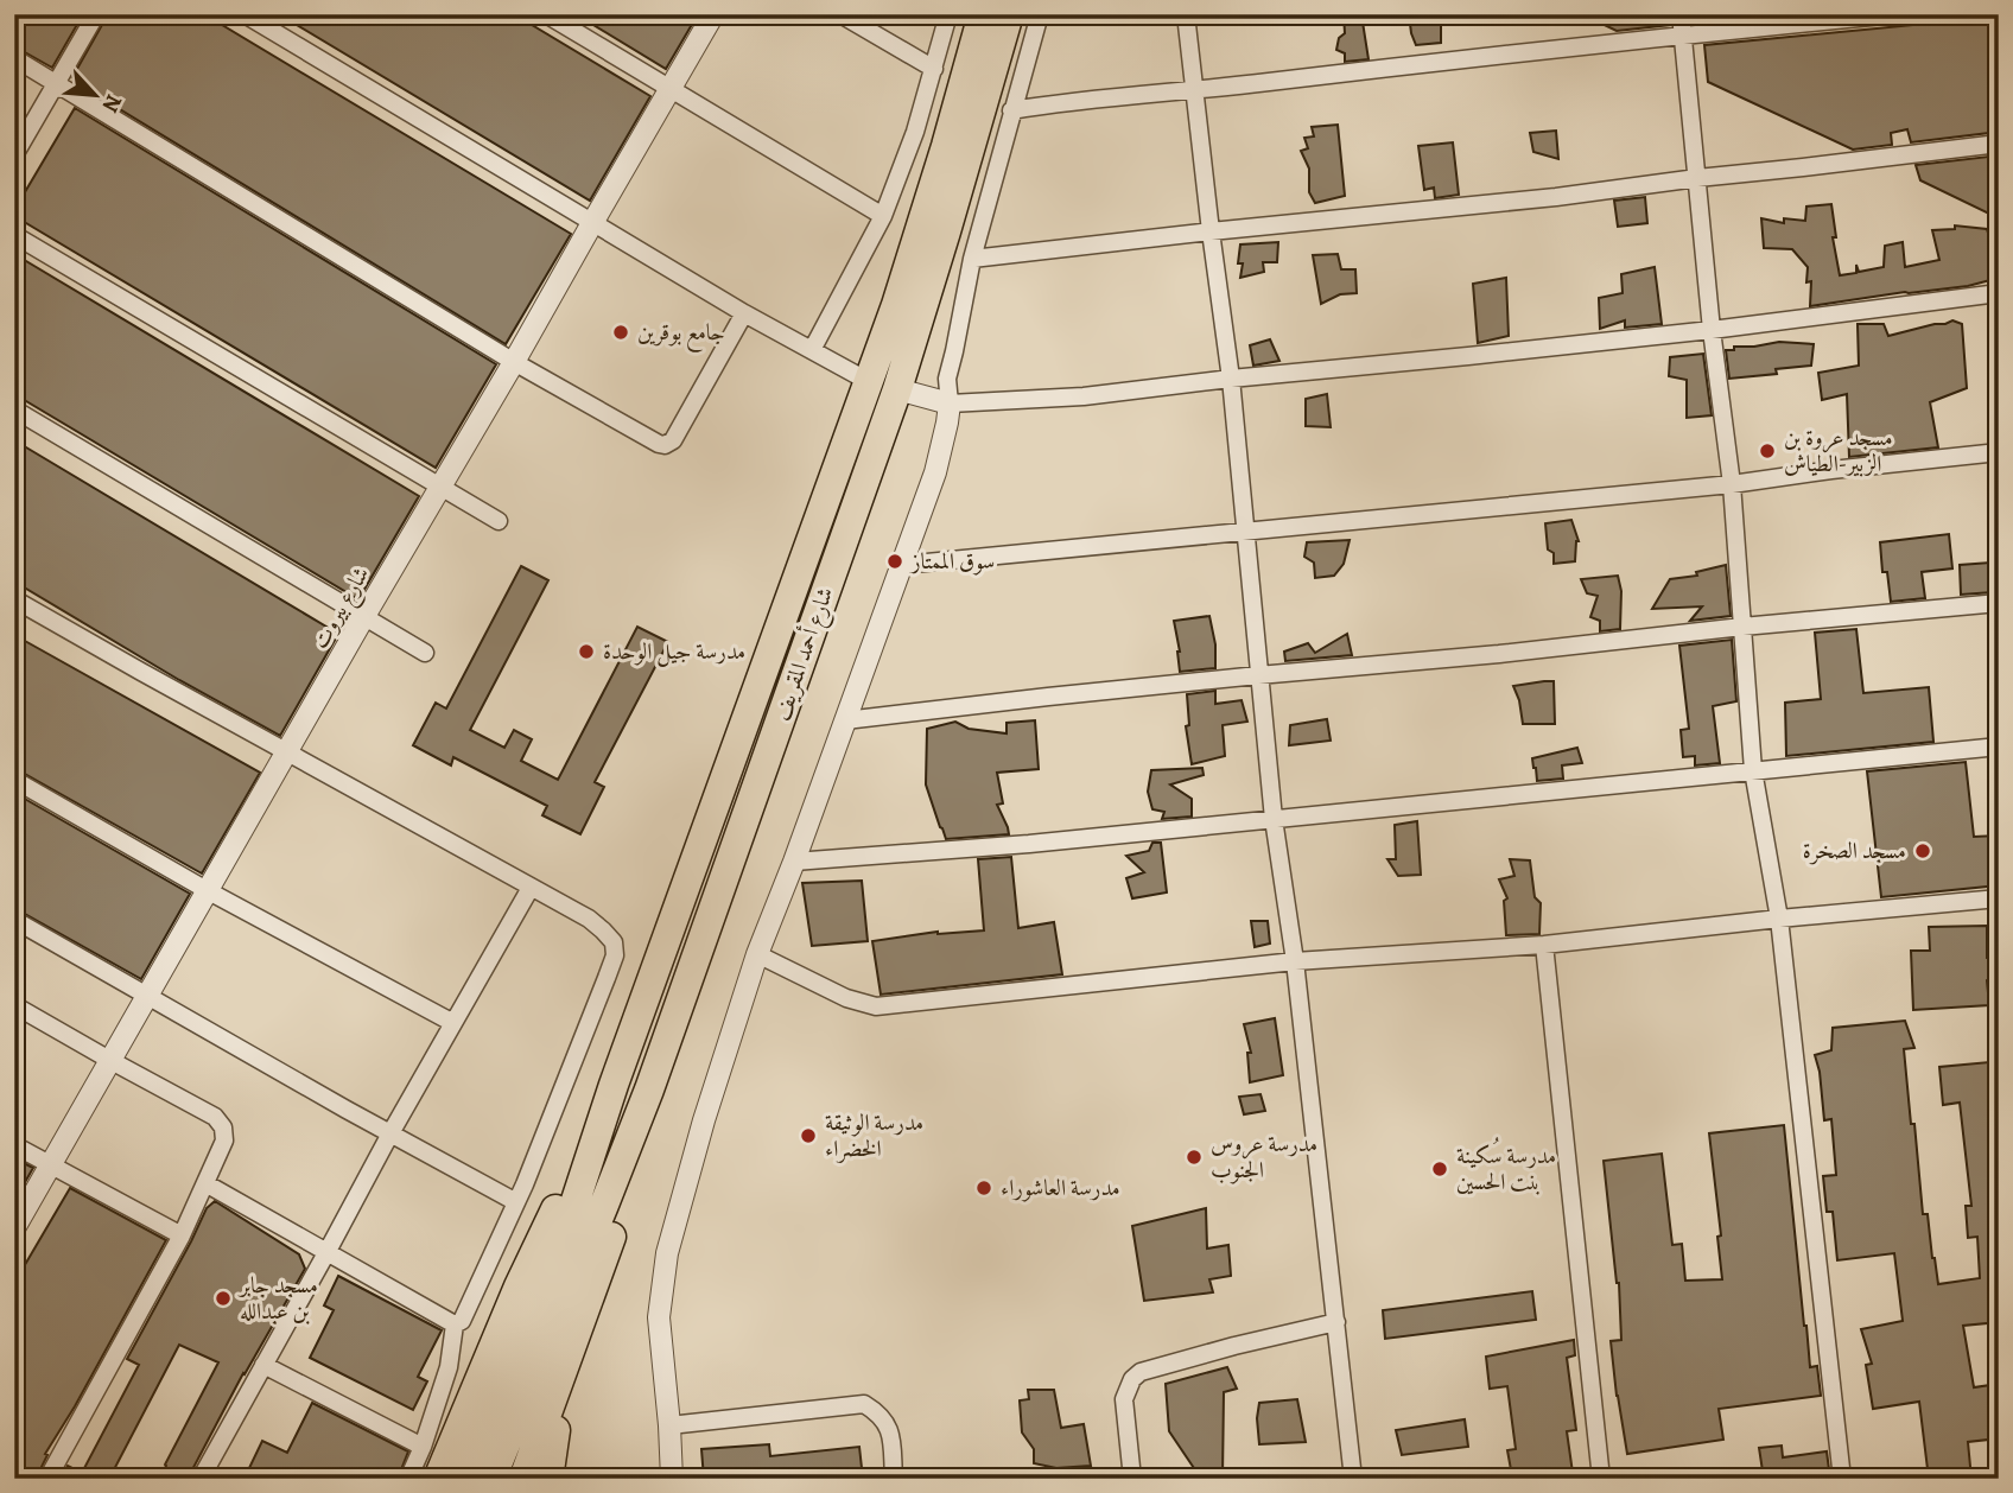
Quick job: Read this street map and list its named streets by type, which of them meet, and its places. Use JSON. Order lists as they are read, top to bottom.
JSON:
{
  "streets": {
    "highway": ["شارع أحمد المقريف"],
    "street": ["شارع بيروت"]
  },
  "places": [
    "جامع بوقرين",
    "مسجد عروة بن الزبير-الطياش",
    "سوق الممتاز",
    "مدرسة جيل الوحدة",
    "مسجد الصخرة",
    "مدرسة الوثيقة الخضراء",
    "مدرسة عروس الجنوب",
    "مدرسة سُكينة بنت الحسين",
    "مدرسة العاشوراء",
    "مسجد جابر بن عبدالله"
  ],
  "north": "bottom right"
}
